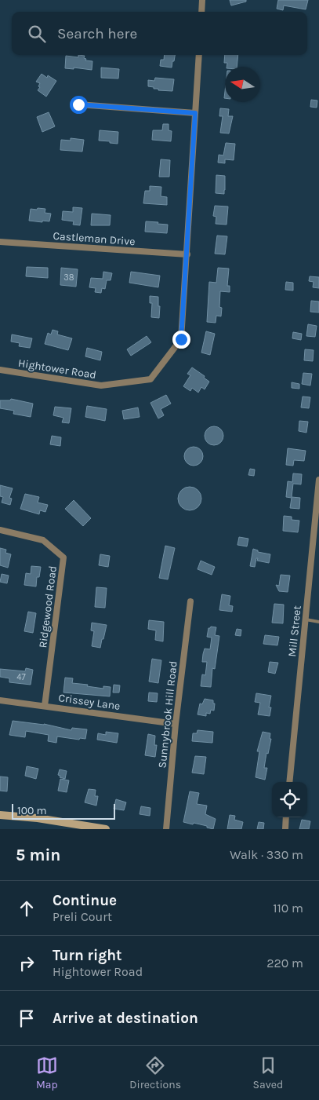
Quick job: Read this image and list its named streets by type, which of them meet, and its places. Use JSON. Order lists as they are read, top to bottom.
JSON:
{
  "streets": {
    "street": [
      "Castleman Drive",
      "Hightower Road",
      "Ridgewood Road",
      "Mill Street",
      "Crissey Lane",
      "Sunnybrook Hill Road"
    ]
  },
  "crossings": [
    ["Castleman Drive", "Hightower Road"],
    ["Ridgewood Road", "Crissey Lane"],
    ["Crissey Lane", "Sunnybrook Hill Road"]
  ],
  "house_numbers": ["38", "47"],
  "scale_bar": "100 m",
  "north": "left",
  "page": {
    "search": "Search here",
    "scale": "100 m",
    "heading": ["5 min", "Walk · 330 m"],
    "list": [
      ["Continue", "Preli Court", "110 m"],
      ["Turn right", "Hightower Road", "220 m"],
      "Arrive at destination"
    ],
    "nav": ["Map", "Directions", "Saved"]
  }
}
